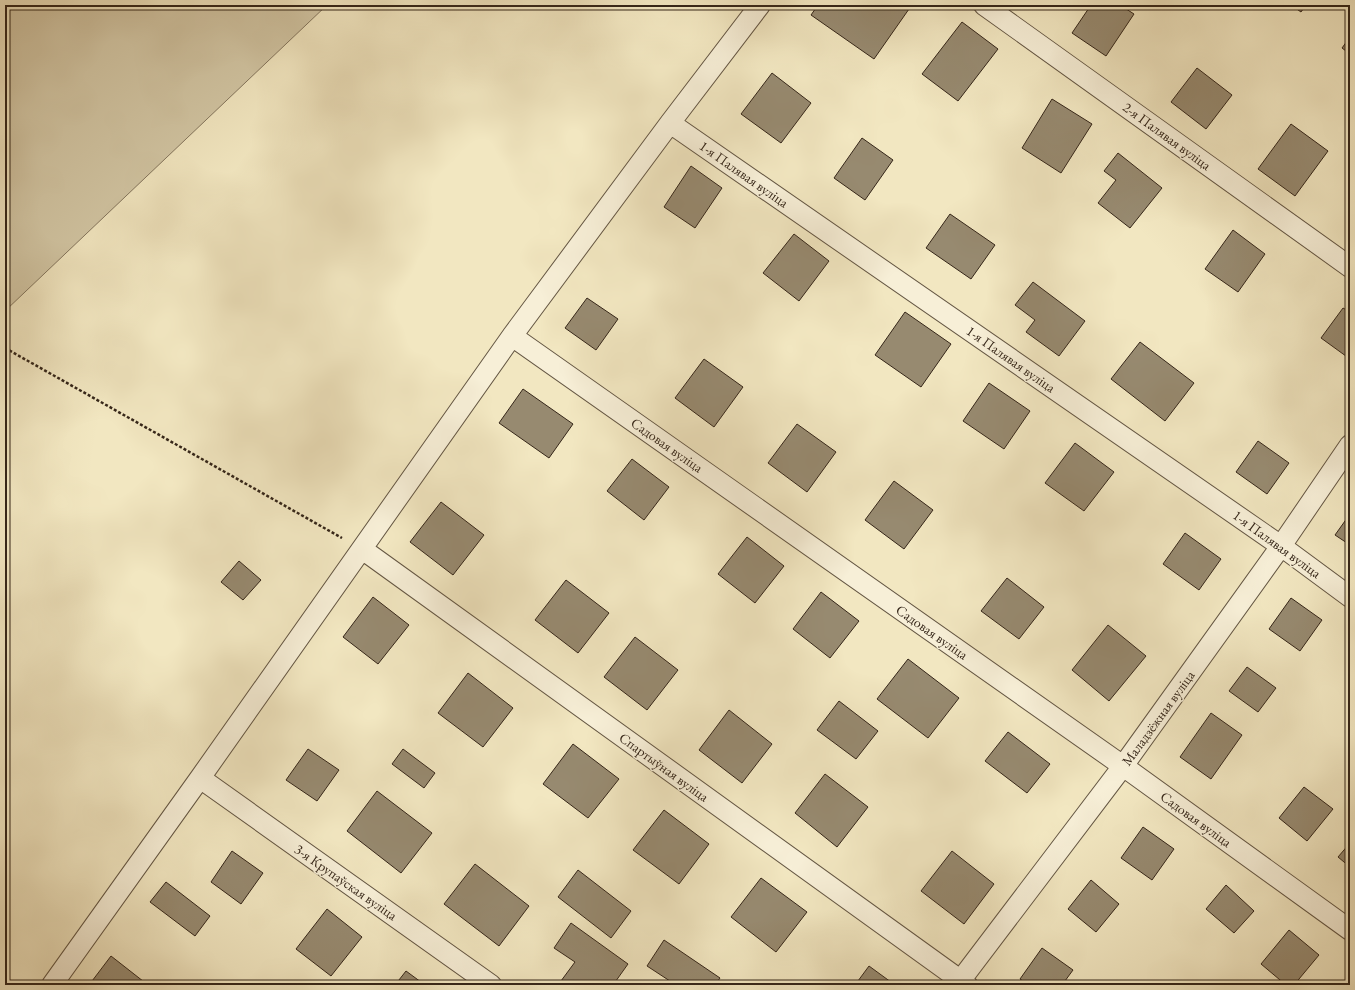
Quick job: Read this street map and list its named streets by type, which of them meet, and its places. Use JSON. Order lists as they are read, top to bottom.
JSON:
{
  "streets": {
    "street": [
      "2-я Палявая вуліца",
      "1-я Палявая вуліца",
      "Садовая вуліца",
      "Маладзёжная вуліца",
      "Спартыўная вуліца",
      "3-я Крупаўская вуліца"
    ]
  },
  "crossings": [
    ["1-я Палявая вуліца", "Маладзёжная вуліца"],
    ["Садовая вуліца", "Маладзёжная вуліца"],
    ["Маладзёжная вуліца", "Спартыўная вуліца"]
  ]
}
